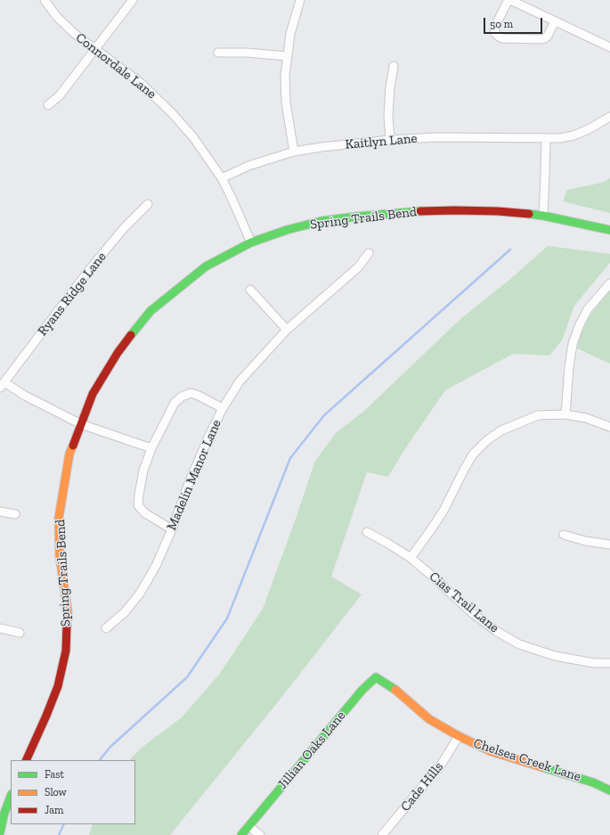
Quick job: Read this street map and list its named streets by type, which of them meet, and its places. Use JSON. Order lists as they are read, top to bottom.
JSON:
{
  "streets": {
    "street": [
      "Connordale Lane",
      "Kaitlyn Lane",
      "Spring Trails Bend",
      "Ryans Ridge Lane",
      "Madelin Manor Lane",
      "Cias Trail Lane",
      "Jillian Oaks Lane",
      "Chelsea Creek Lane",
      "Cade Hills"
    ]
  },
  "crossings": [
    ["Connordale Lane", "Kaitlyn Lane"],
    ["Connordale Lane", "Spring Trails Bend"],
    ["Jillian Oaks Lane", "Chelsea Creek Lane"],
    ["Chelsea Creek Lane", "Cade Hills"]
  ],
  "legend": ["Fast", "Slow", "Jam"],
  "scale_bar": "50 m"
}
